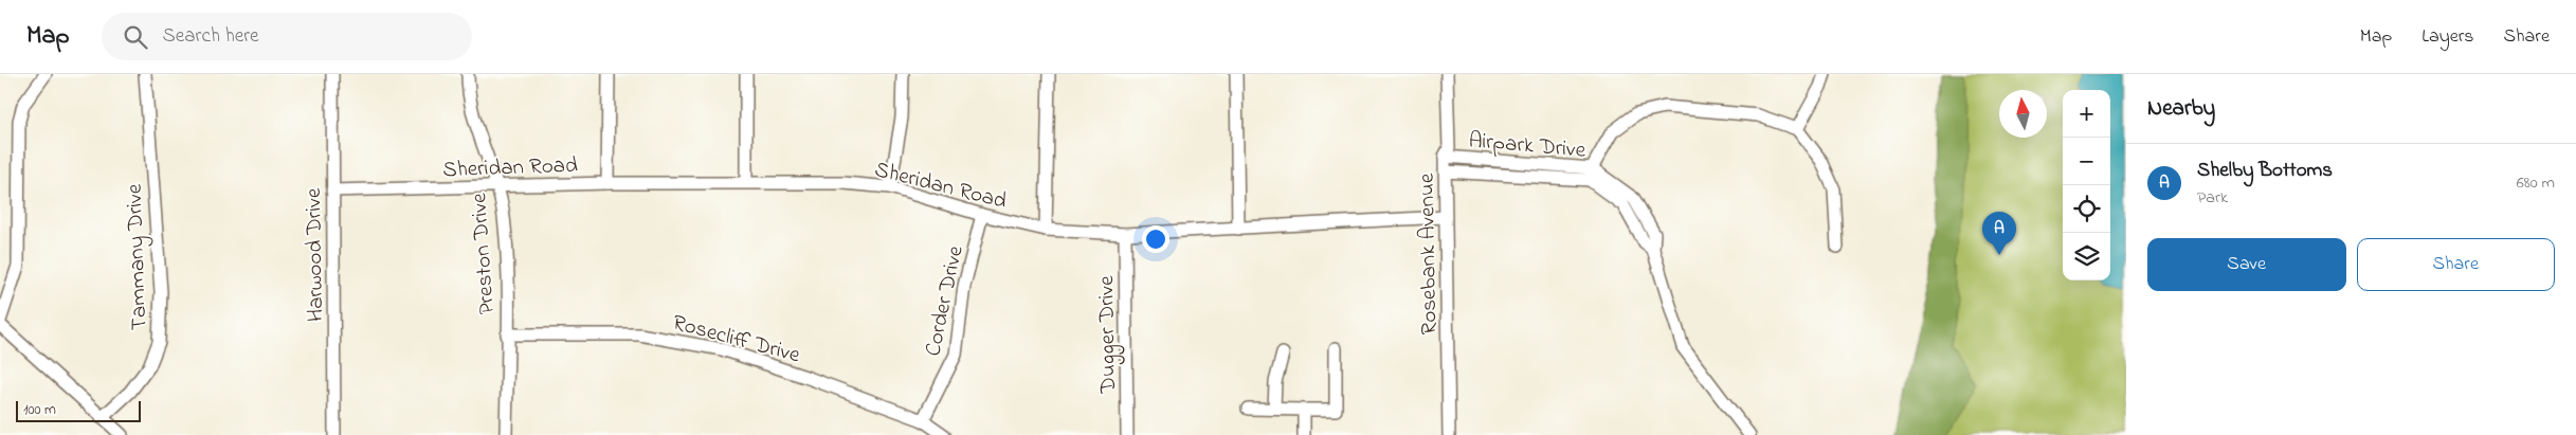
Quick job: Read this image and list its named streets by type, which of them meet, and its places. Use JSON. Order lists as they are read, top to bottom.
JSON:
{
  "streets": {
    "street": [
      "Airpark Drive",
      "Sheridan Road",
      "Preston Drive",
      "Rosebank Avenue",
      "Harwood Drive",
      "Tammany Drive",
      "Corder Drive",
      "Dugger Drive",
      "Rosecliff Drive"
    ]
  },
  "crossings": [
    ["Airpark Drive", "Rosebank Avenue"],
    ["Sheridan Road", "Preston Drive"],
    ["Sheridan Road", "Rosebank Avenue"],
    ["Sheridan Road", "Harwood Drive"],
    ["Sheridan Road", "Corder Drive"],
    ["Sheridan Road", "Dugger Drive"],
    ["Preston Drive", "Rosecliff Drive"],
    ["Corder Drive", "Rosecliff Drive"]
  ],
  "scale_bar": "100 m",
  "north": "top",
  "page": {
    "header": "Map",
    "search": "Search here",
    "nav": ["Map", "Layers", "Share"],
    "heading": "Nearby",
    "map_buttons": ["+", "−"],
    "list": [
      {
        "mark": "A",
        "name": "Shelby Bottoms",
        "note": "Park",
        "value": "680 m"
      }
    ],
    "pins": "A",
    "buttons": ["Save", "Share"],
    "scale": "100 m"
  }
}
